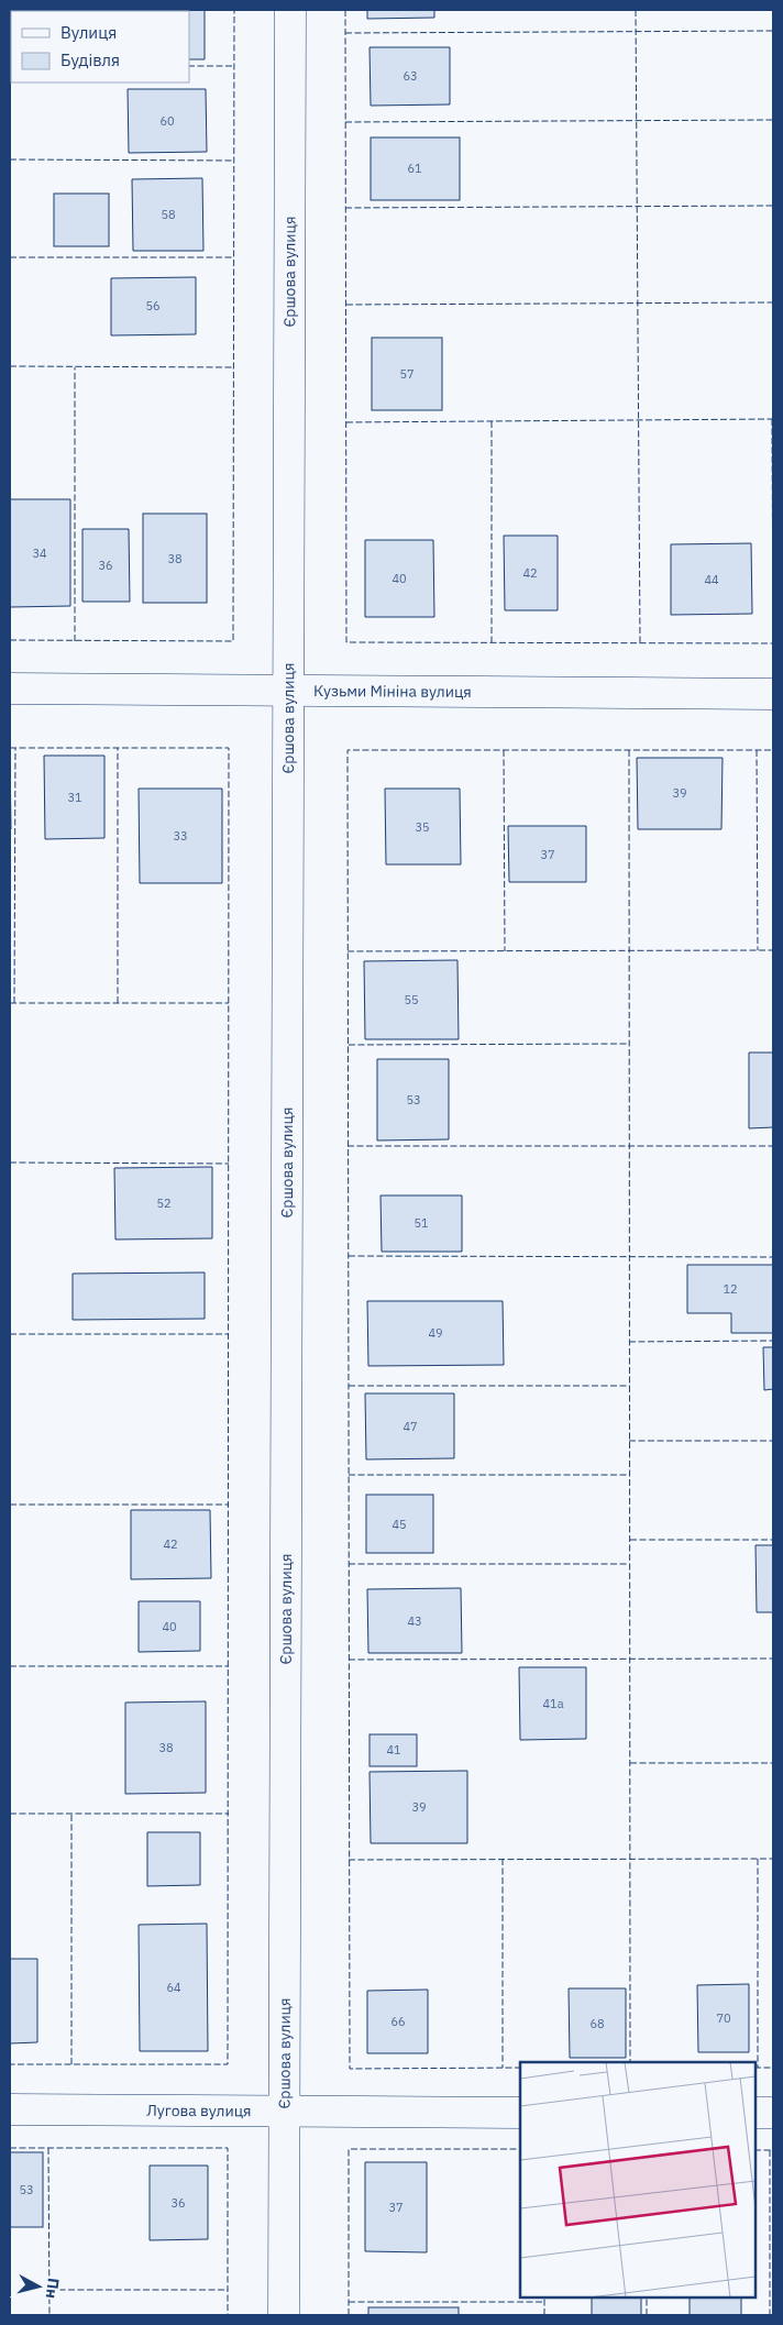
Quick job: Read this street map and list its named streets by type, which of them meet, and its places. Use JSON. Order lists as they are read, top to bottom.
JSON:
{
  "streets": {
    "street": ["Єршова вулиця", "Кузьми Мініна вулиця", "Лугова вулиця"]
  },
  "crossings": [
    ["Єршова вулиця", "Кузьми Мініна вулиця"],
    ["Єршова вулиця", "Лугова вулиця"]
  ],
  "house_numbers": [
    "63",
    "60",
    "61",
    "58",
    "56",
    "57",
    "34",
    "38",
    "36",
    "42",
    "40",
    "44",
    "39",
    "31",
    "35",
    "33",
    "37",
    "55",
    "53",
    "52",
    "51",
    "12",
    "49",
    "47",
    "45",
    "42",
    "43",
    "40",
    "41а",
    "38",
    "41",
    "39",
    "64",
    "70",
    "66",
    "68",
    "53",
    "36",
    "37"
  ],
  "legend": ["Вулиця", "Будівля"],
  "north": "right"
}
